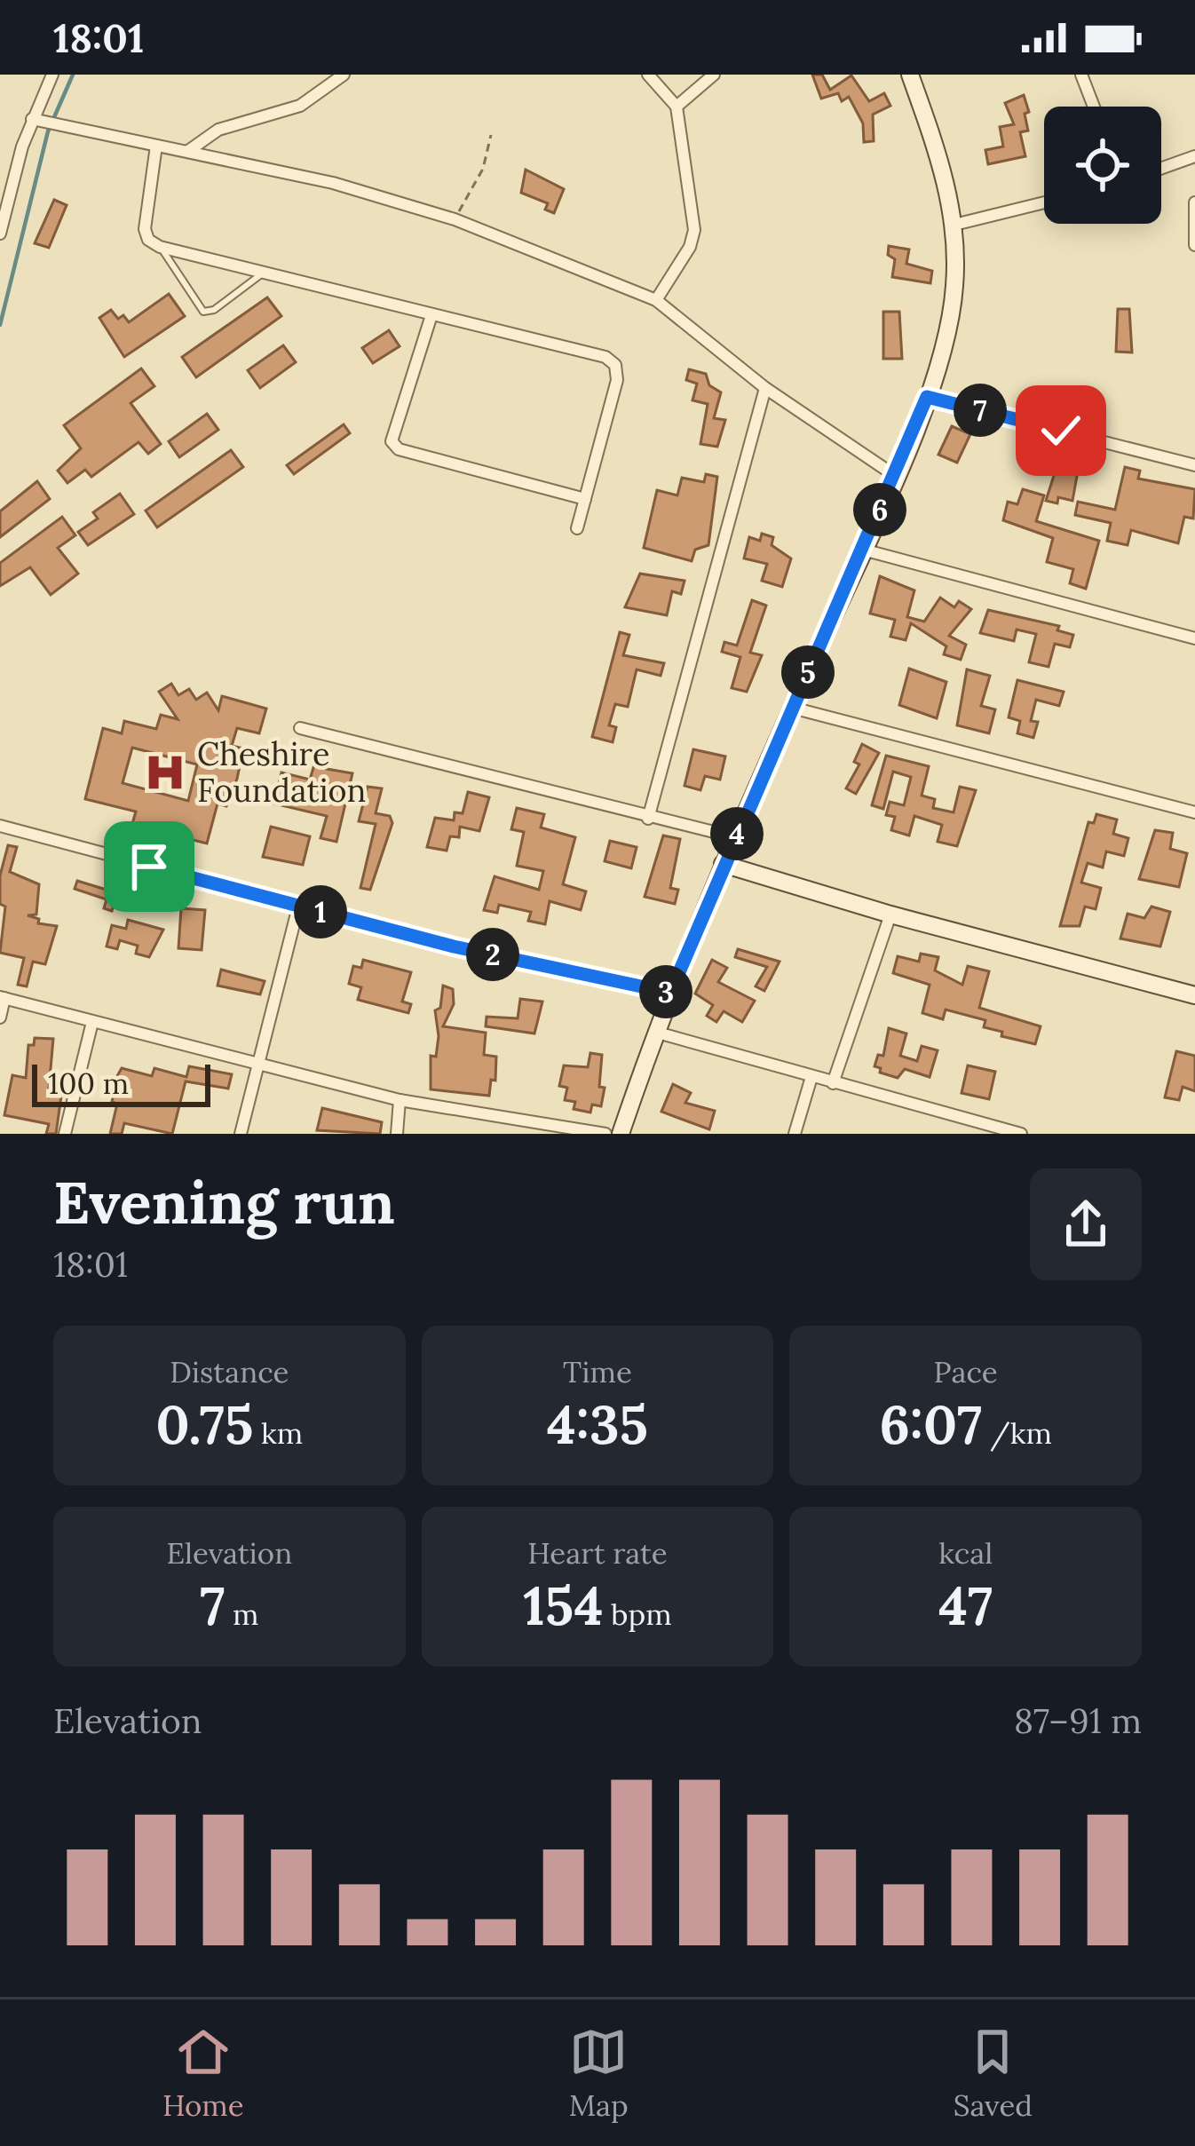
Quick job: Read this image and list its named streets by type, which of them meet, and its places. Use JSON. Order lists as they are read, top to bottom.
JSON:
{
  "places": {
    "hospital": ["Cheshire Foundation"]
  },
  "scale_bar": "100 m",
  "page": {
    "status": "18:01",
    "pins": [
      "7",
      "6",
      "5",
      "4",
      "1",
      "2",
      "3"
    ],
    "scale": "100 m",
    "heading": ["Evening run", "18:01"],
    "stats": [
      ["Distance", "0.75 km"],
      ["Time", "4:35"],
      ["Pace", "6:07 /km"],
      ["Elevation", "7 m"],
      ["Heart rate", "154 bpm"],
      ["kcal", "47"]
    ],
    "chart": ["Elevation", "87–91 m"],
    "tabs": ["Home", "Map", "Saved"]
  }
}
